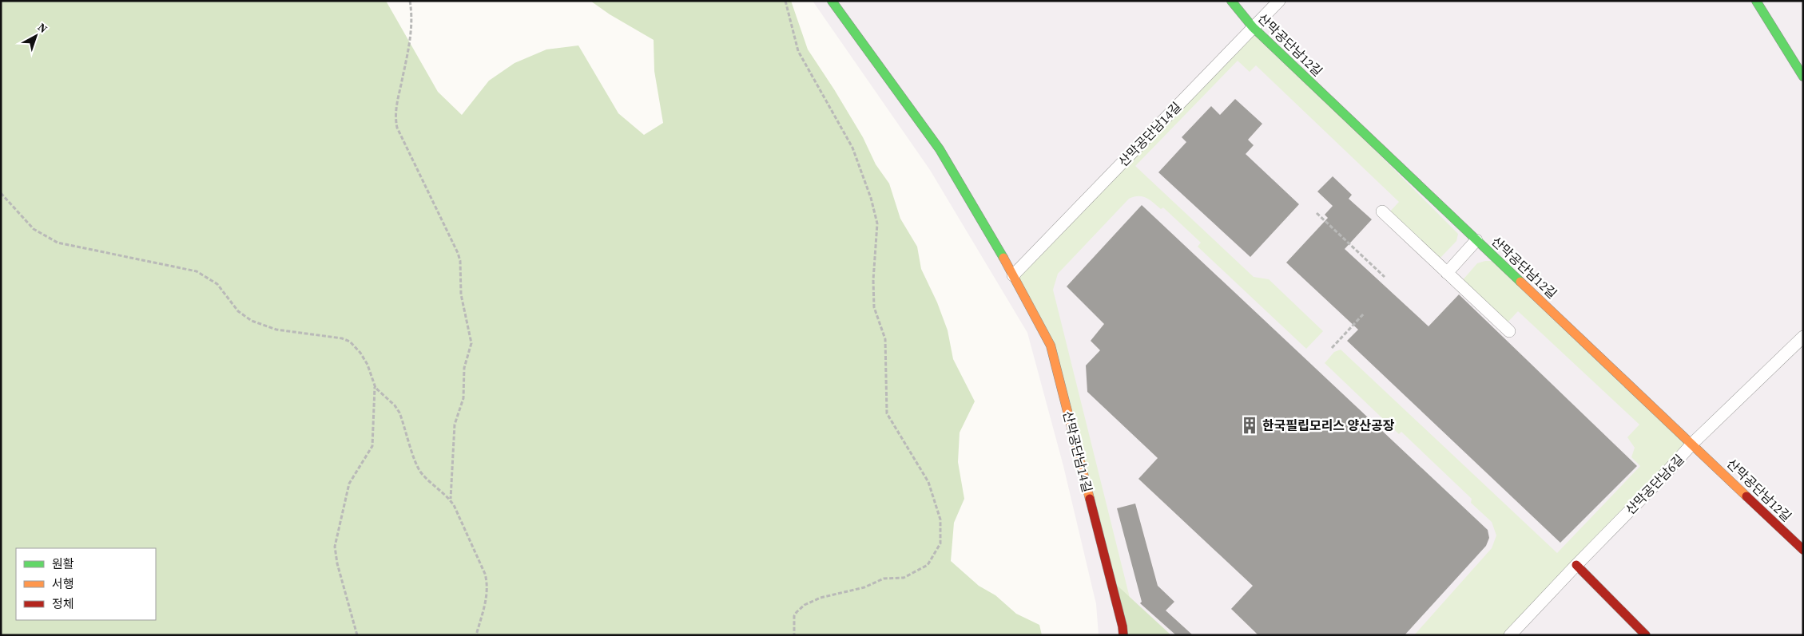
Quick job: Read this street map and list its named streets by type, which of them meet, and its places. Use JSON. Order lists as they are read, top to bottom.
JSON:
{
  "streets": {
    "street": ["산막공단남12길", "산막공단남14길", "산막공단남6길"]
  },
  "crossings": [
    ["산막공단남12길", "산막공단남14길"],
    ["산막공단남12길", "산막공단남6길"]
  ],
  "places": {
    "building": ["한국필립모리스 양산공장"]
  },
  "legend": ["원활", "서행", "정체"],
  "north": "top right"
}
